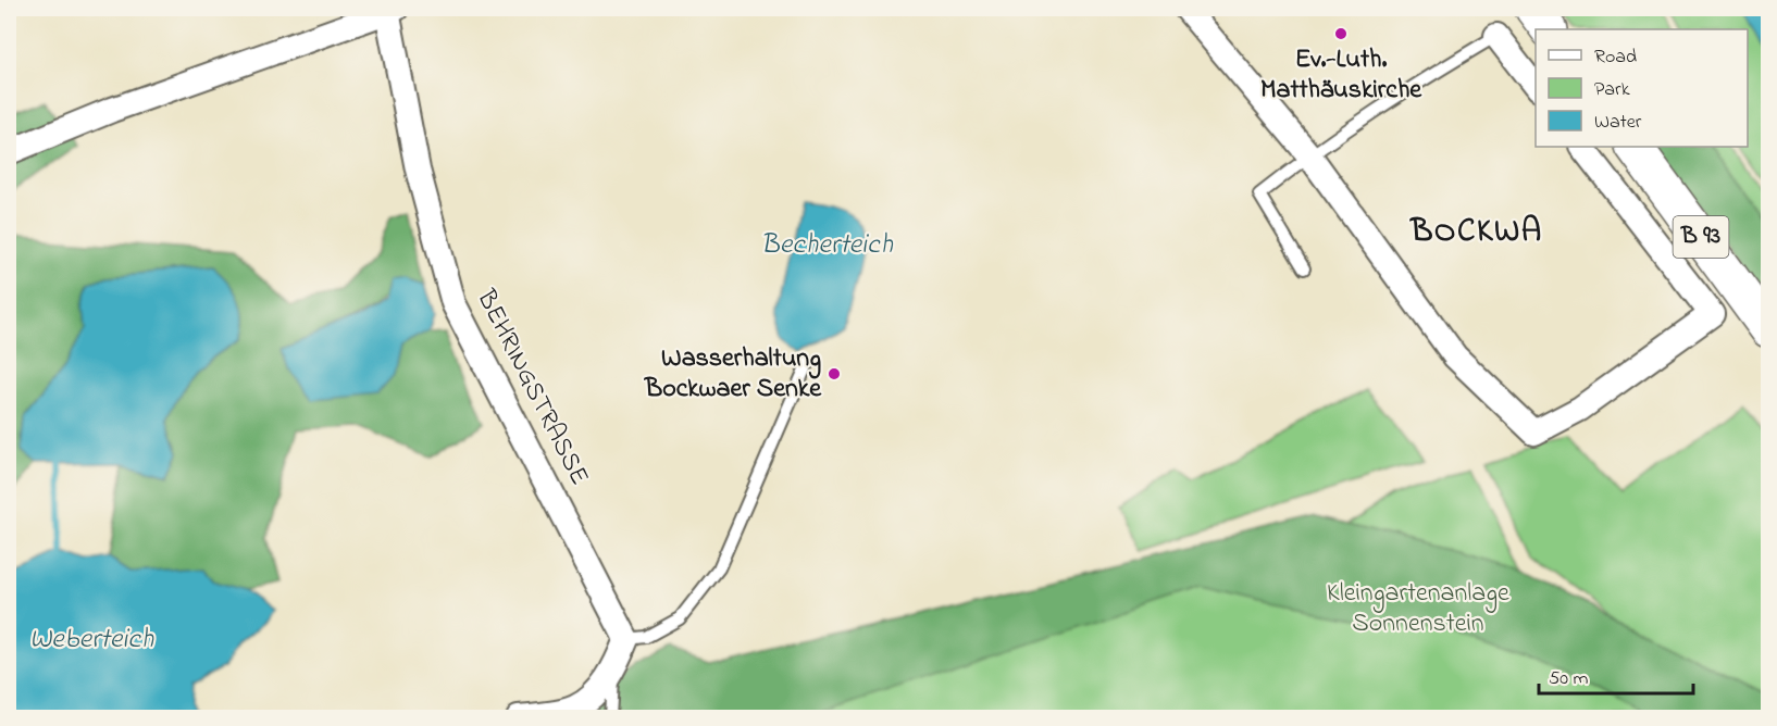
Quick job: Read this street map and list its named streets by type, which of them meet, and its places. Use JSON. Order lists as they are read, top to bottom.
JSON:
{
  "streets": {
    "main road": ["B 93"],
    "street": ["BEHRINGSTRASSE"]
  },
  "districts": ["BOCKWA"],
  "water": ["Becherteich", "Weberteich"],
  "parks": ["Kleingartenanlage Sonnenstein"],
  "places": ["Ev.-Luth. Matthäuskirche", "Wasserhaltung Bockwaer Senke"],
  "legend": ["Road", "Park", "Water"],
  "scale_bar": "50 m"
}
